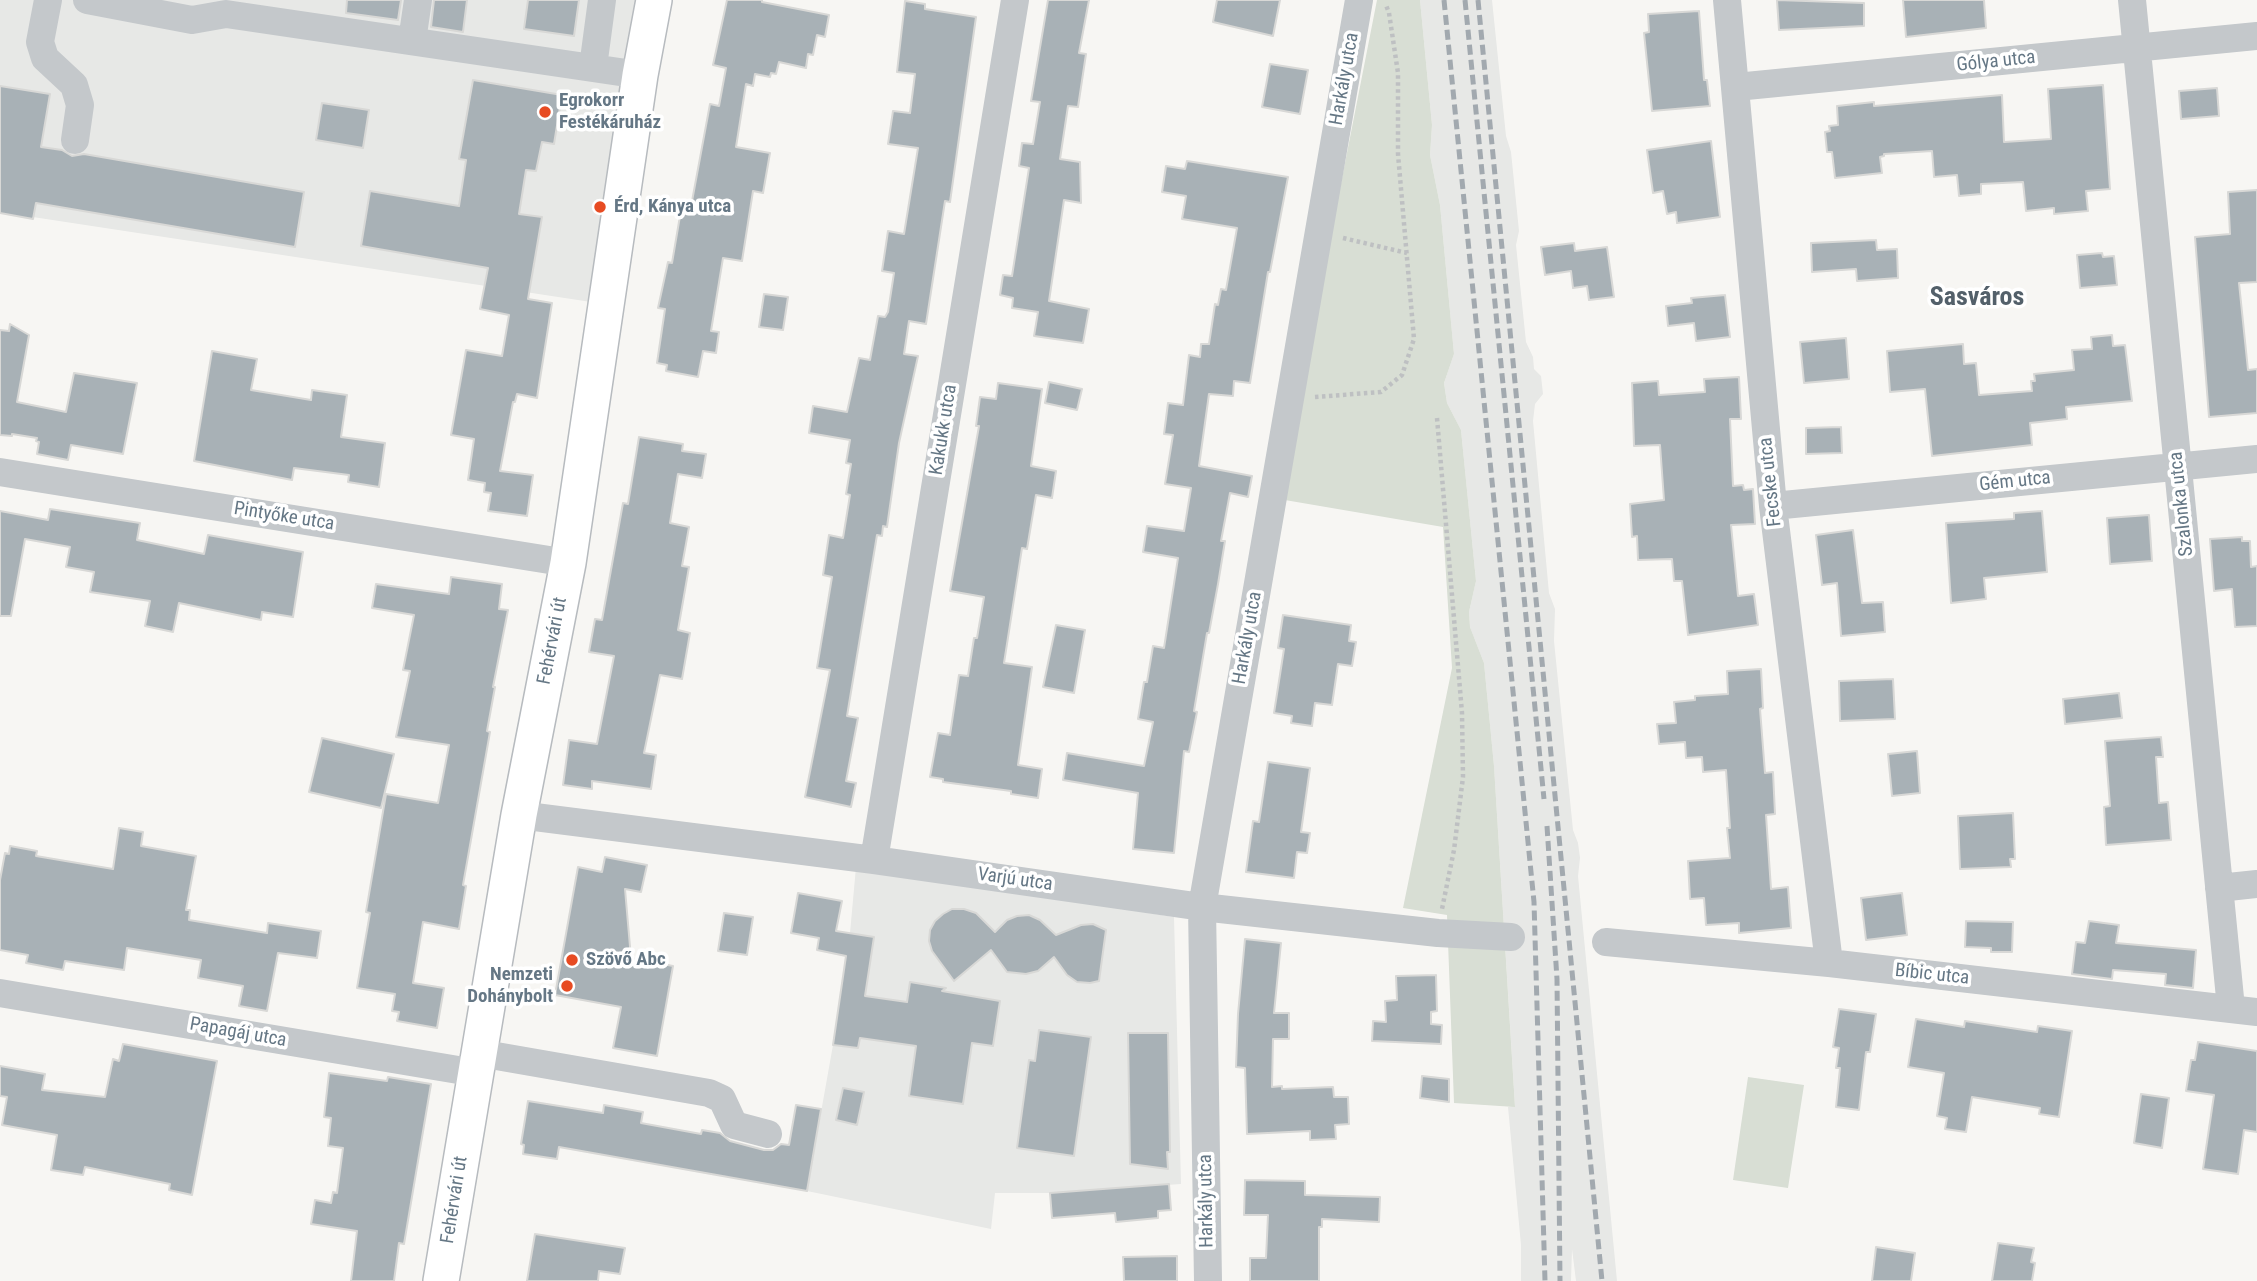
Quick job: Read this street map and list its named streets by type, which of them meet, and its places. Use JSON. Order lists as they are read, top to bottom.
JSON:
{
  "streets": {
    "main road": ["Fehérvári út"],
    "street": [
      "Gólya utca",
      "Harkály utca",
      "Kakukk utca",
      "Fecske utca",
      "Gém utca",
      "Szalonka utca",
      "Pintyőke utca",
      "Varjú utca",
      "Bíbic utca",
      "Papagáj utca"
    ]
  },
  "crossings": [
    ["Gólya utca", "Fecske utca"],
    ["Gólya utca", "Szalonka utca"],
    ["Harkály utca", "Varjú utca"],
    ["Kakukk utca", "Varjú utca"],
    ["Fecske utca", "Gém utca"],
    ["Fecske utca", "Bíbic utca"],
    ["Gém utca", "Szalonka utca"],
    ["Szalonka utca", "Bíbic utca"],
    ["Pintyőke utca", "Fehérvári út"],
    ["Fehérvári út", "Varjú utca"],
    ["Fehérvári út", "Papagáj utca"]
  ],
  "districts": ["Sasváros"],
  "places": [
    "Egrokorr Festékáruház",
    "Érd, Kánya utca",
    "Szövő Abc",
    "Nemzeti Dohánybolt"
  ]
}
